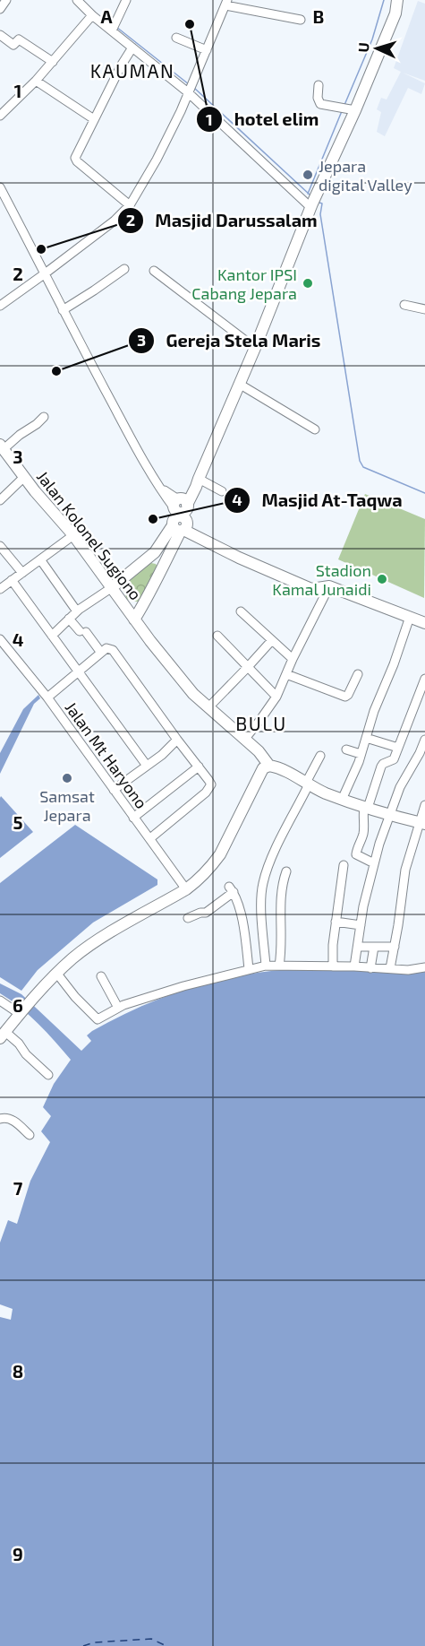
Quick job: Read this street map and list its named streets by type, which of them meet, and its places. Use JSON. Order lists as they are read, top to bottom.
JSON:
{
  "streets": {
    "main road": ["Jalan Kolonel Sugiono"],
    "street": ["Jalan Mt Haryono"]
  },
  "districts": ["KAUMAN", "BULU"],
  "places": [
    "hotel elim",
    "Jepara digital Valley",
    "Masjid Darussalam",
    "Kantor IPSI Cabang Jepara",
    "Gereja Stela Maris",
    "Masjid At-Taqwa",
    "Stadion Kamal Junaidi",
    "Samsat Jepara"
  ],
  "north": "left",
  "grid": {
    "columns": ["A", "B"],
    "rows": [
      "1",
      "2",
      "3",
      "4",
      "5",
      "6",
      "7",
      "8",
      "9"
    ]
  }
}
